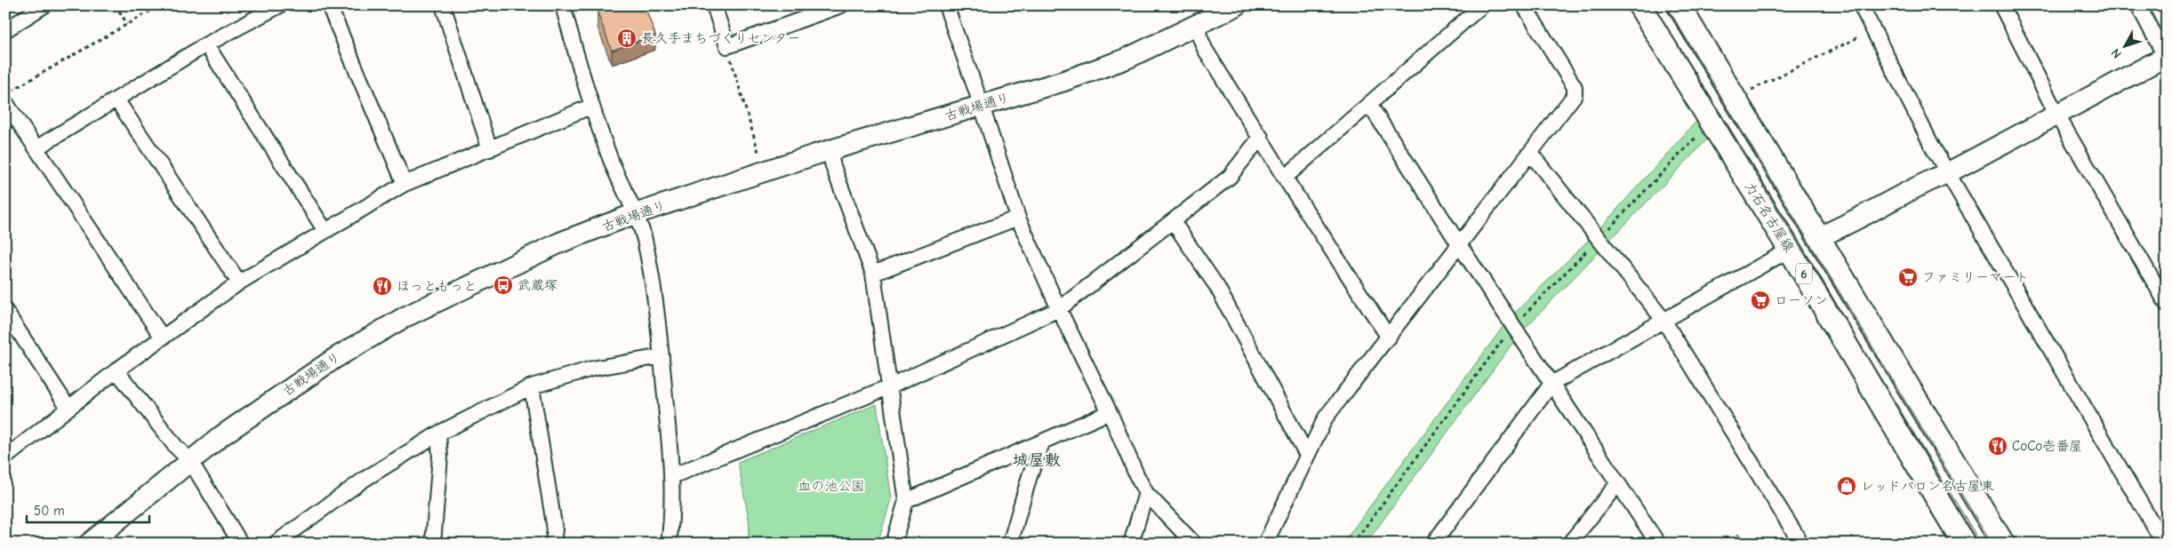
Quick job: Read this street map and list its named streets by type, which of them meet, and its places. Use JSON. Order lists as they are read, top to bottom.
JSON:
{
  "streets": {
    "main road": ["力石名古屋線", "6"],
    "street": ["古戦場通り"]
  },
  "districts": ["城屋敷"],
  "parks": ["血の池公園"],
  "places": {
    "building": ["長久手まちづくりセンター"],
    "supermarket": ["ファミリーマート", "ローソン"],
    "bus stop": ["武蔵塚"],
    "restaurant": ["ほっともっと", "CoCo壱番屋"],
    "shop": ["レッドバロン名古屋東"]
  },
  "scale_bar": "50 m",
  "north": "bottom left"
}
